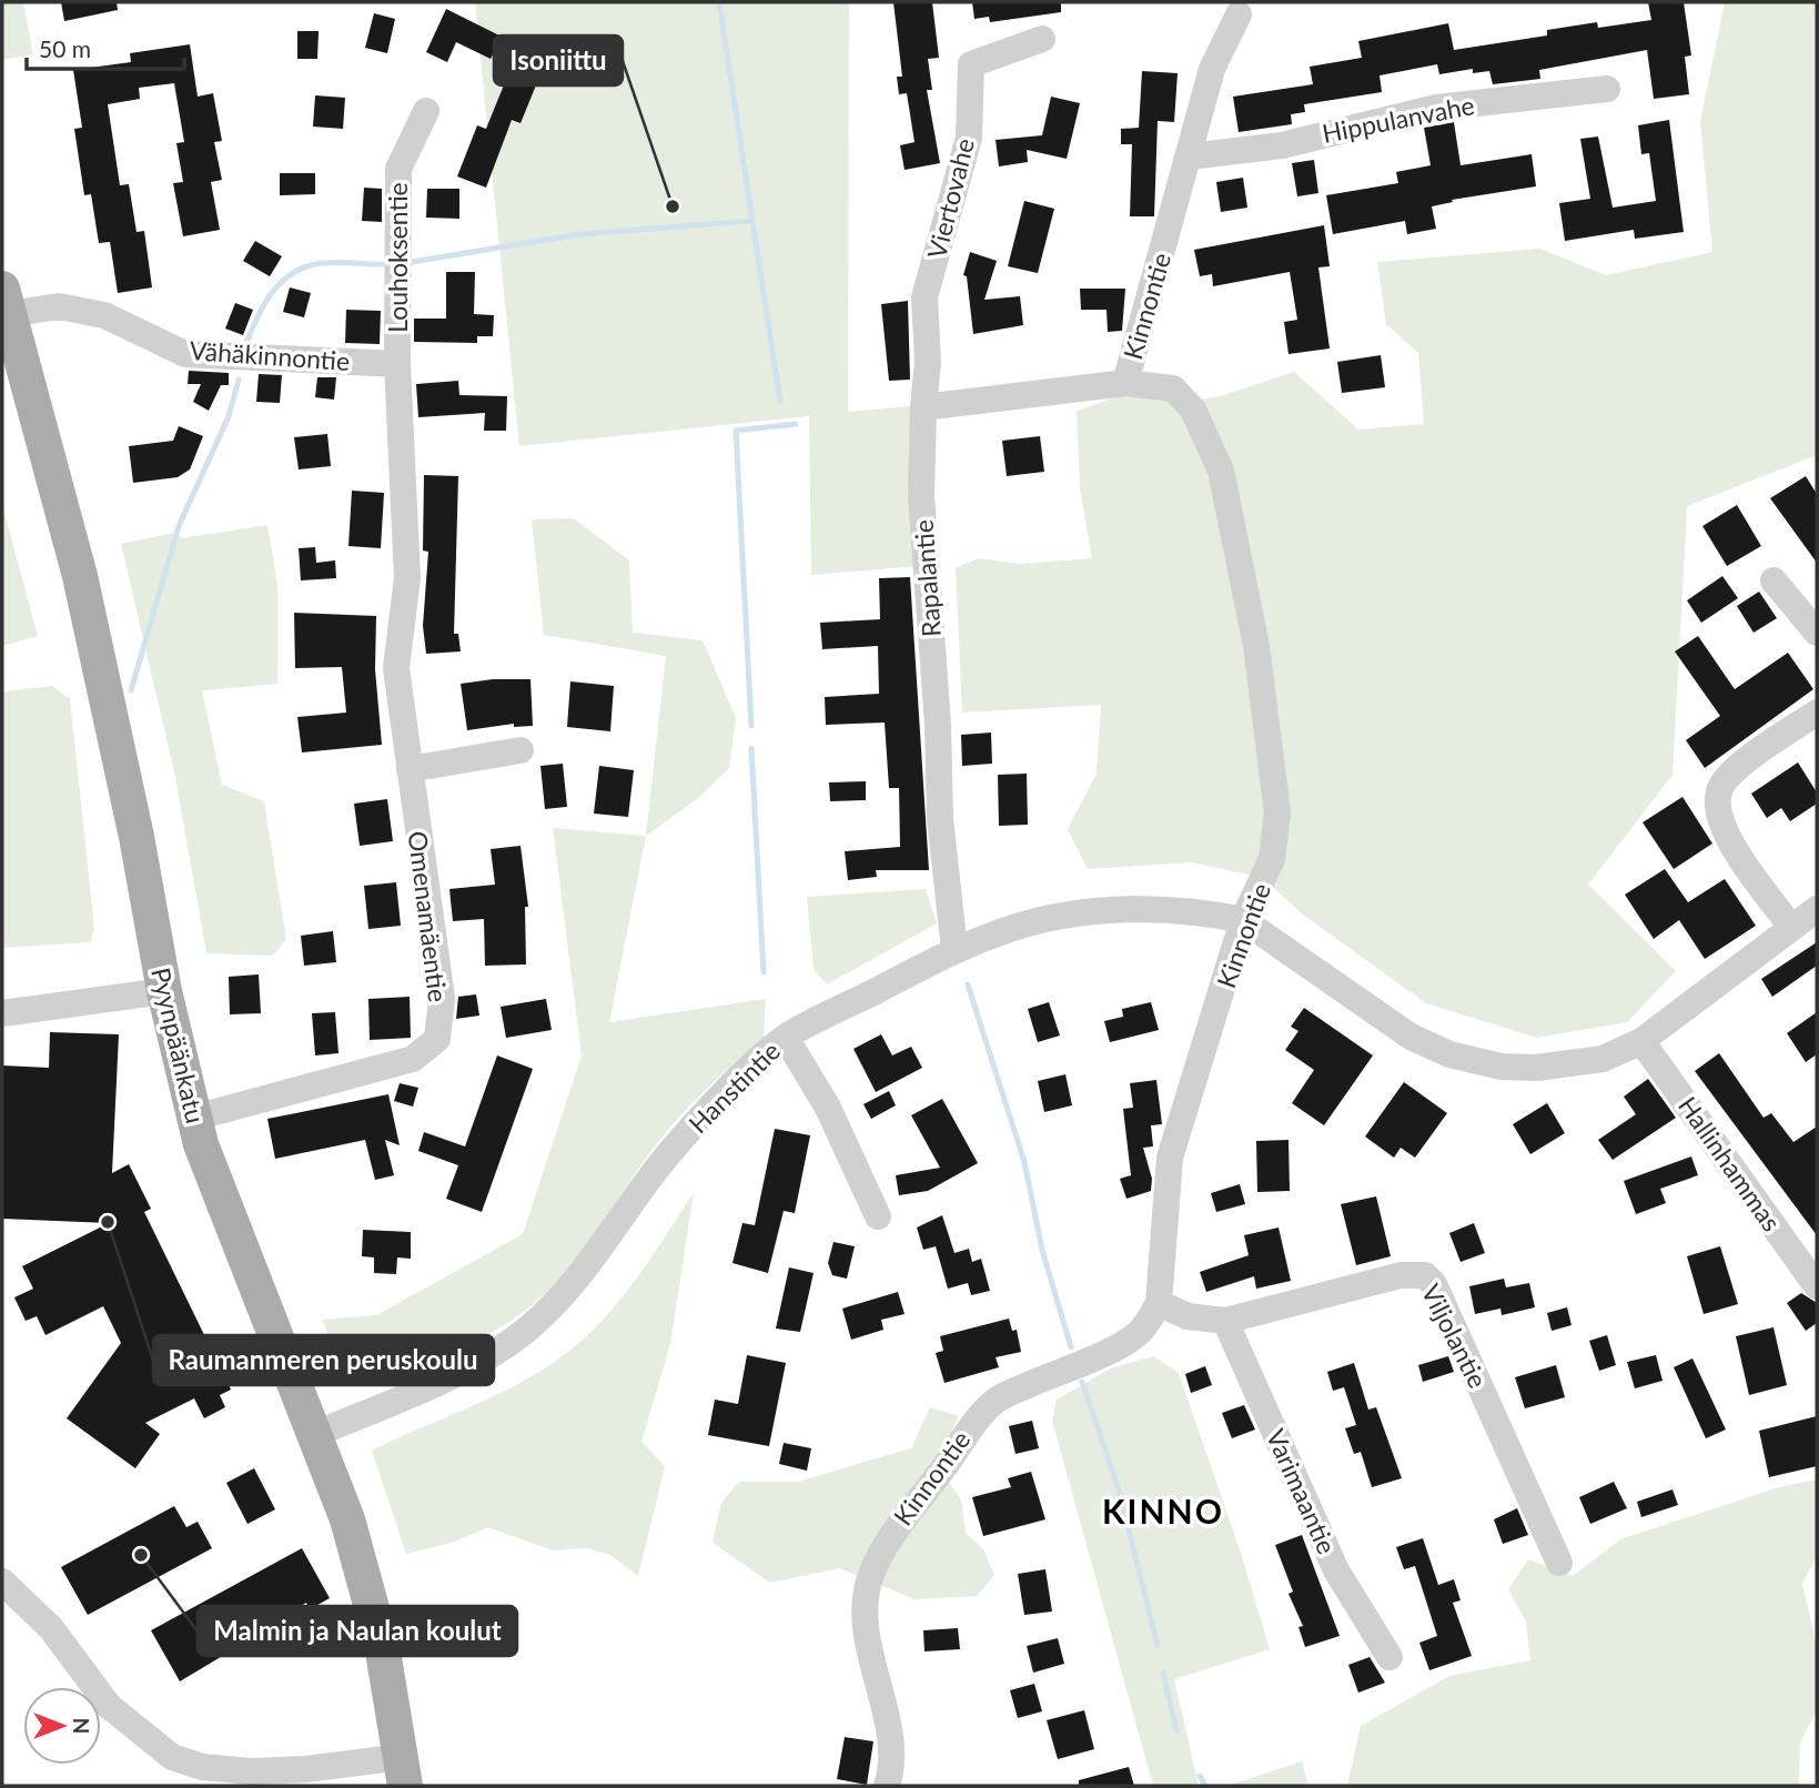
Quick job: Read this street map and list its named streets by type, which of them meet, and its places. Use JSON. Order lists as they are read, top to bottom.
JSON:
{
  "streets": {
    "main road": ["Pyynpäänkatu"],
    "street": [
      "Hippulanvahe",
      "Viertovahe",
      "Louhoksentie",
      "Kinnontie",
      "Vähäkinnontie",
      "Rapalantie",
      "Omenamäentie",
      "Hanstintie",
      "Hallinhammas",
      "Viljolantie",
      "Varimaantie"
    ]
  },
  "crossings": [
    ["Hippulanvahe", "Kinnontie"],
    ["Viertovahe", "Rapalantie"],
    ["Louhoksentie", "Vähäkinnontie"],
    ["Louhoksentie", "Omenamäentie"],
    ["Kinnontie", "Hanstintie"],
    ["Kinnontie", "Viljolantie"],
    ["Vähäkinnontie", "Omenamäentie"],
    ["Vähäkinnontie", "Pyynpäänkatu"],
    ["Rapalantie", "Hanstintie"],
    ["Omenamäentie", "Pyynpäänkatu"],
    ["Pyynpäänkatu", "Hanstintie"],
    ["Viljolantie", "Varimaantie"]
  ],
  "districts": ["KINNO"],
  "places": ["Isoniittu", "Raumanmeren peruskoulu", "Malmin ja Naulan koulut"],
  "scale_bar": "50 m",
  "north": "right"
}
